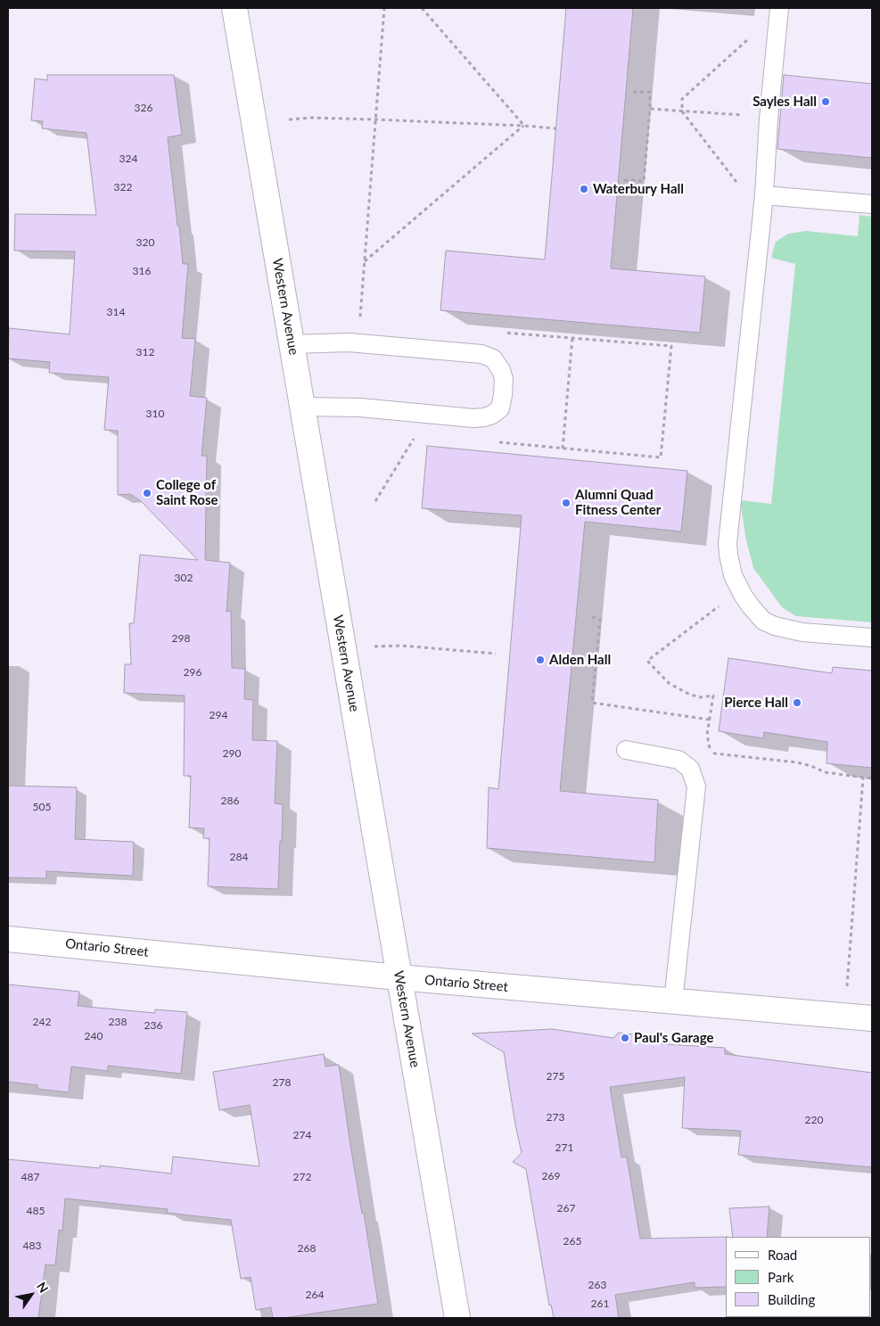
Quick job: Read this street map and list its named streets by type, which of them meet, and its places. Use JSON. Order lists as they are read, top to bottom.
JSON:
{
  "streets": {
    "street": ["Western Avenue", "Ontario Street"]
  },
  "crossings": [
    ["Western Avenue", "Ontario Street"]
  ],
  "places": [
    "Sayles Hall",
    "Waterbury Hall",
    "College of Saint Rose",
    "Alumni Quad Fitness Center",
    "Alden Hall",
    "Pierce Hall",
    "Paul's Garage"
  ],
  "house_numbers": [
    "326",
    "324",
    "322",
    "320",
    "316",
    "314",
    "312",
    "310",
    "302",
    "298",
    "296",
    "294",
    "290",
    "286",
    "505",
    "284",
    "242",
    "238",
    "236",
    "240",
    "275",
    "278",
    "273",
    "220",
    "274",
    "271",
    "269",
    "487",
    "272",
    "267",
    "485",
    "265",
    "483",
    "268",
    "263",
    "264",
    "261"
  ],
  "legend": ["Road", "Park", "Building"],
  "north": "top right"
}
